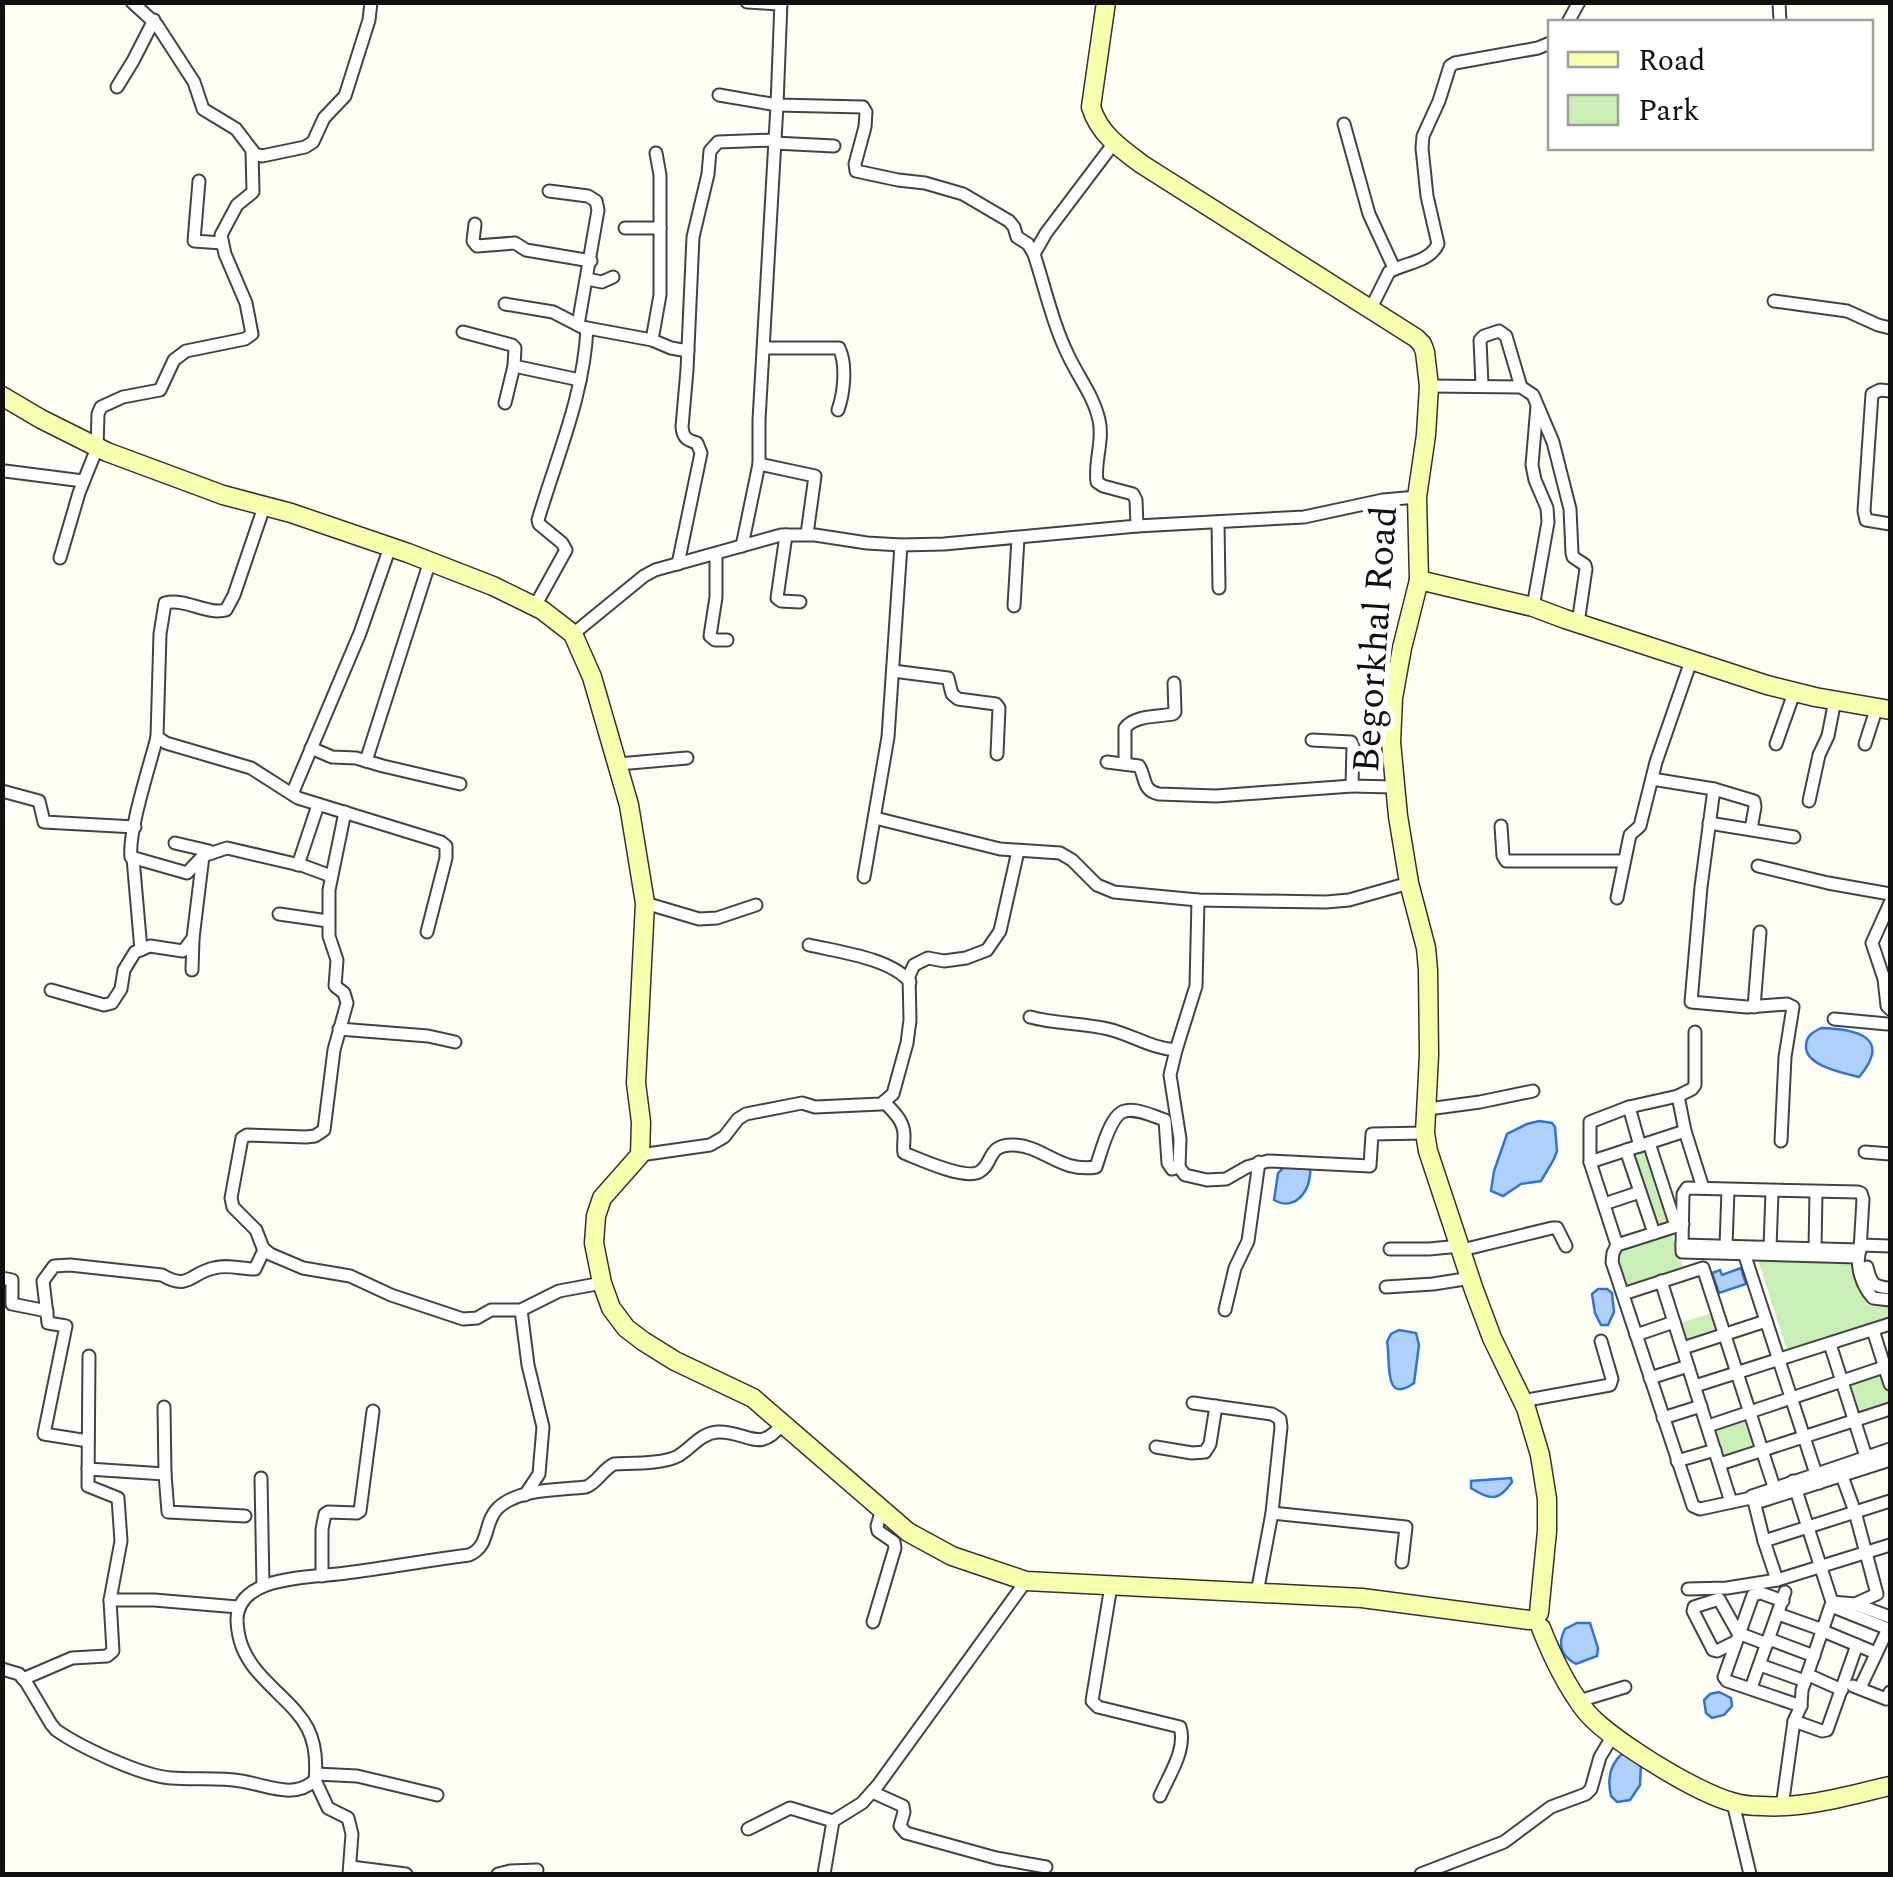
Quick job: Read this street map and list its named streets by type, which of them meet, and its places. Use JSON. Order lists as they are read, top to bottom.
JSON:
{
  "streets": {
    "street": ["Begorkhal Road"]
  },
  "legend": ["Road", "Park"]
}
